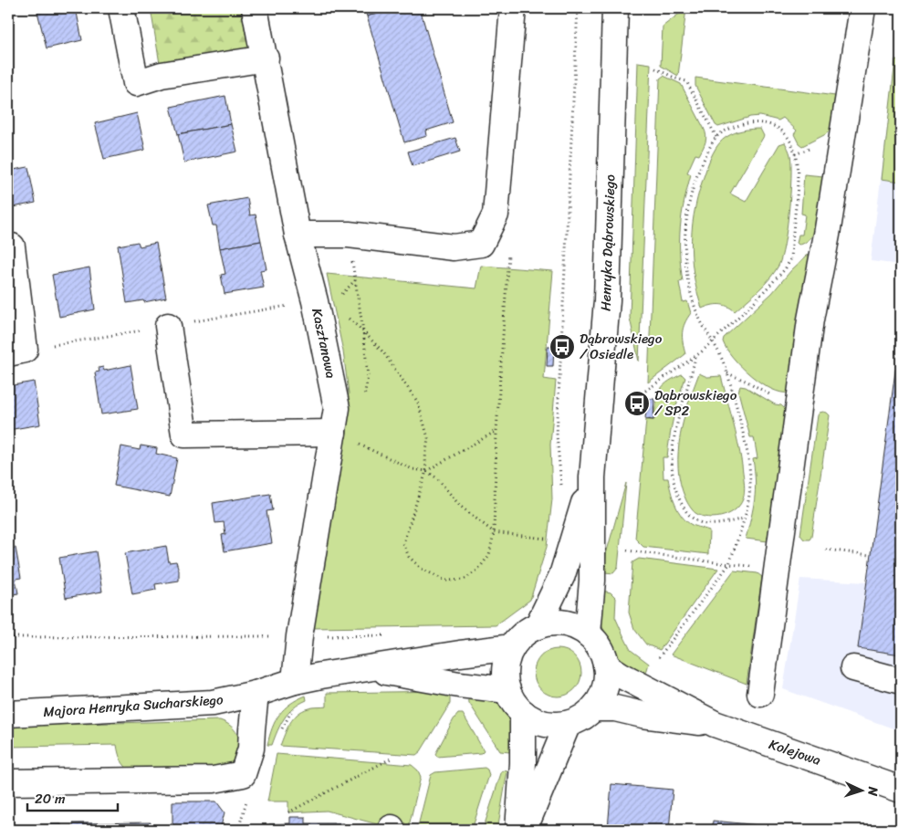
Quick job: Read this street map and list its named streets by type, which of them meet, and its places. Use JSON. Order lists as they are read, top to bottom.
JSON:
{
  "streets": {
    "street": [
      "Henryka Dąbrowskiego",
      "Kasztanowa",
      "Majora Henryka Sucharskiego",
      "Kolejowa"
    ]
  },
  "crossings": [
    ["Kasztanowa", "Majora Henryka Sucharskiego"],
    ["Majora Henryka Sucharskiego", "Kolejowa"]
  ],
  "places": {
    "bus stop": ["Dąbrowskiego / Osiedle", "Dąbrowskiego / SP2"]
  },
  "scale_bar": "20 m",
  "north": "right"
}
